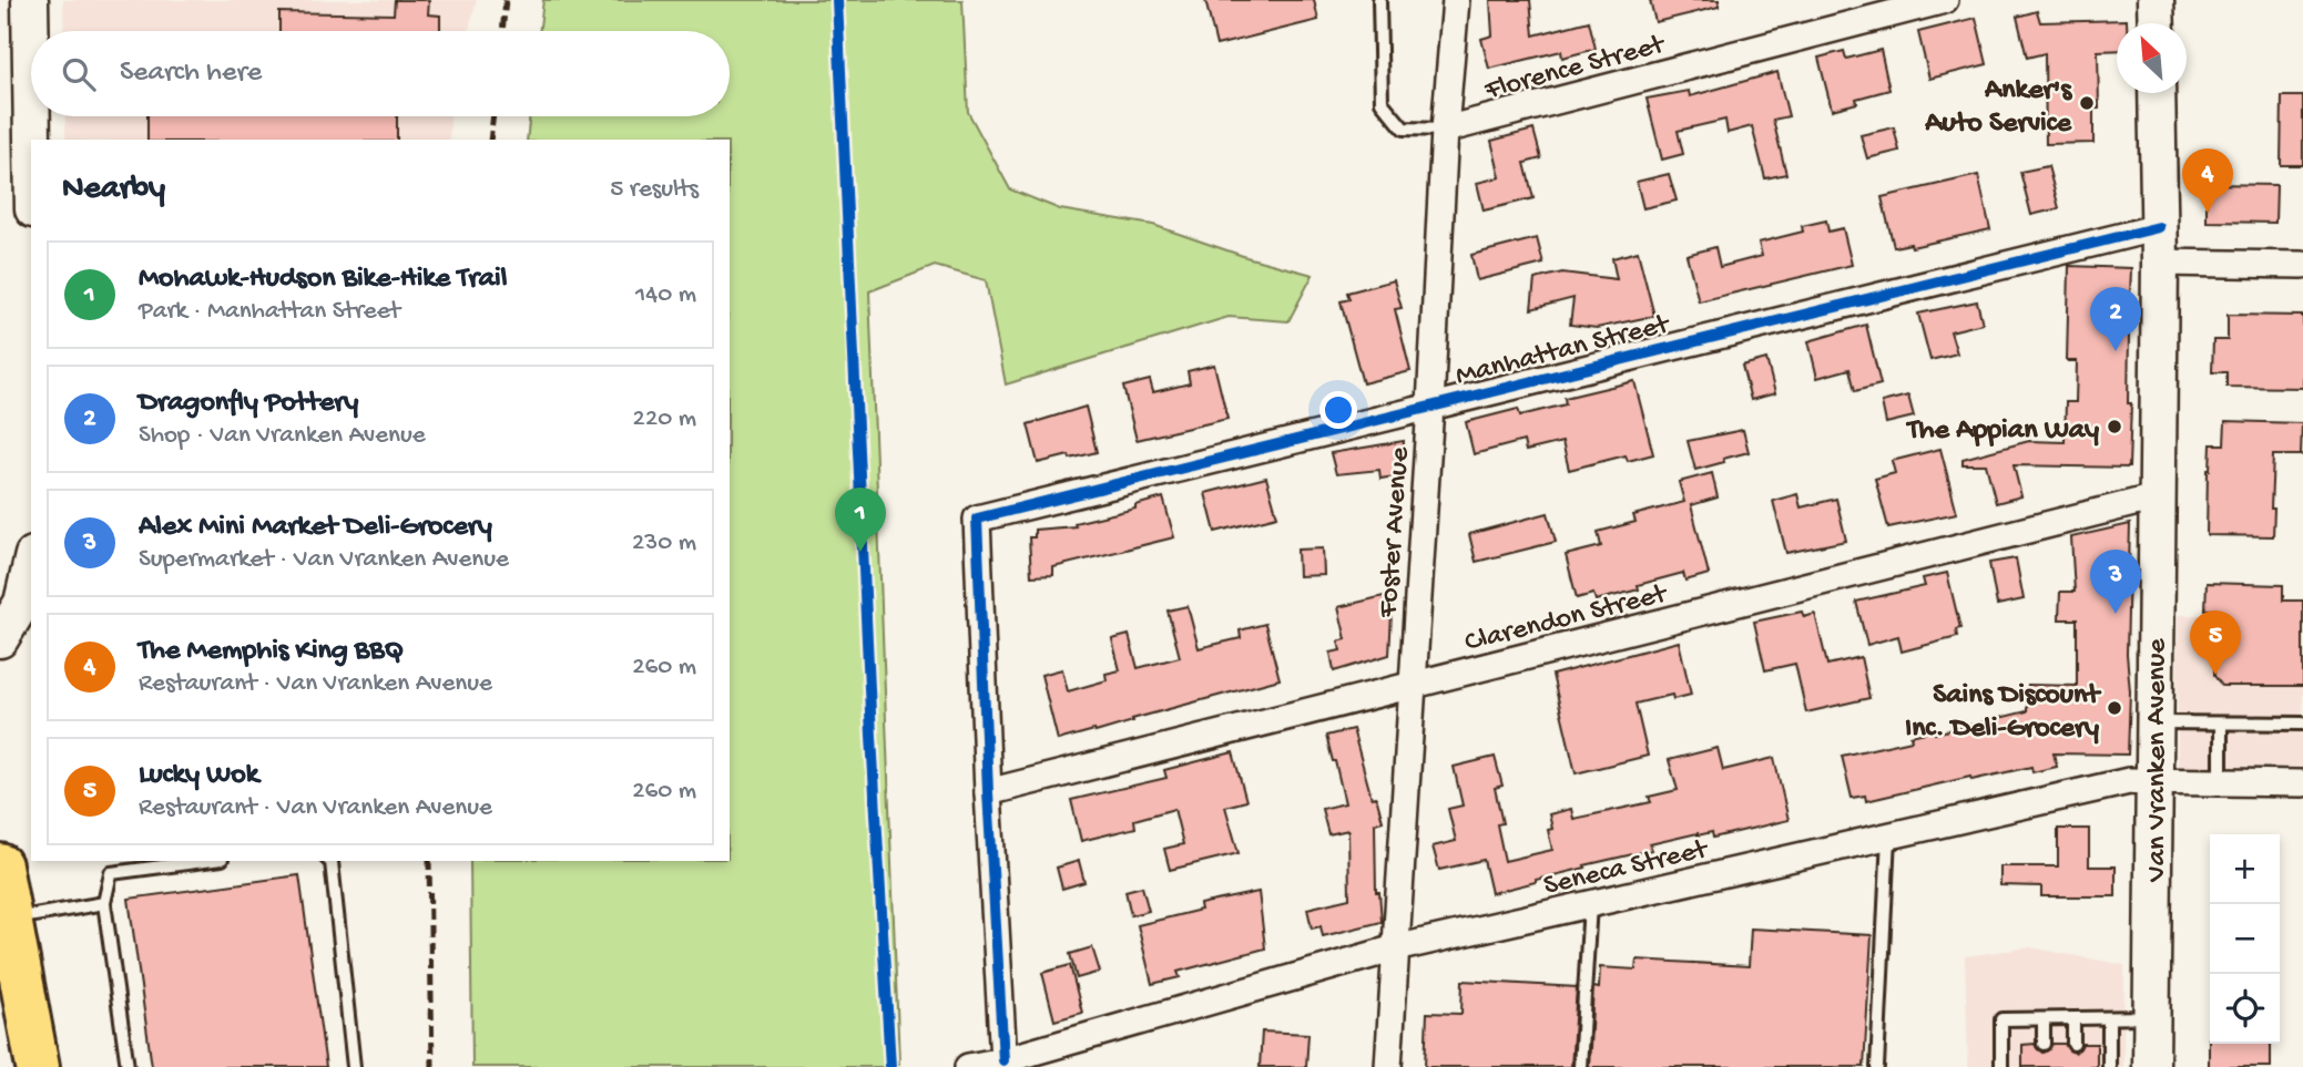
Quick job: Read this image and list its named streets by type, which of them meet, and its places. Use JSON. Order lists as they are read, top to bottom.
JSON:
{
  "streets": {
    "street": [
      "Florence Street",
      "Manhattan Street",
      "Foster Avenue",
      "Clarendon Street",
      "Van Vranken Avenue",
      "Seneca Street"
    ]
  },
  "crossings": [
    ["Florence Street", "Foster Avenue"],
    ["Manhattan Street", "Foster Avenue"],
    ["Manhattan Street", "Clarendon Street"],
    ["Manhattan Street", "Van Vranken Avenue"],
    ["Foster Avenue", "Clarendon Street"],
    ["Foster Avenue", "Seneca Street"],
    ["Clarendon Street", "Van Vranken Avenue"],
    ["Van Vranken Avenue", "Seneca Street"]
  ],
  "places": ["Anker's Auto Service", "The Appian Way", "Sains Discount Inc. Deli-Grocery"],
  "north": "top left",
  "page": {
    "search": "Search here",
    "heading": ["Nearby", "5 results"],
    "pins": [
      "4",
      "2",
      "1",
      "3",
      "5"
    ],
    "list": [
      {
        "mark": "1",
        "name": "Mohawk-Hudson Bike-Hike Trail",
        "note": "Park · Manhattan Street",
        "value": "140 m"
      },
      {
        "mark": "2",
        "name": "Dragonfly Pottery",
        "note": "Shop · Van Vranken Avenue",
        "value": "220 m"
      },
      {
        "mark": "3",
        "name": "Alex Mini Market Deli-Grocery",
        "note": "Supermarket · Van Vranken Avenue",
        "value": "230 m"
      },
      {
        "mark": "4",
        "name": "The Memphis King BBQ",
        "note": "Restaurant · Van Vranken Avenue",
        "value": "260 m"
      },
      {
        "mark": "5",
        "name": "Lucky Wok",
        "note": "Restaurant · Van Vranken Avenue",
        "value": "260 m"
      }
    ],
    "map_buttons": ["+", "−"]
  }
}
